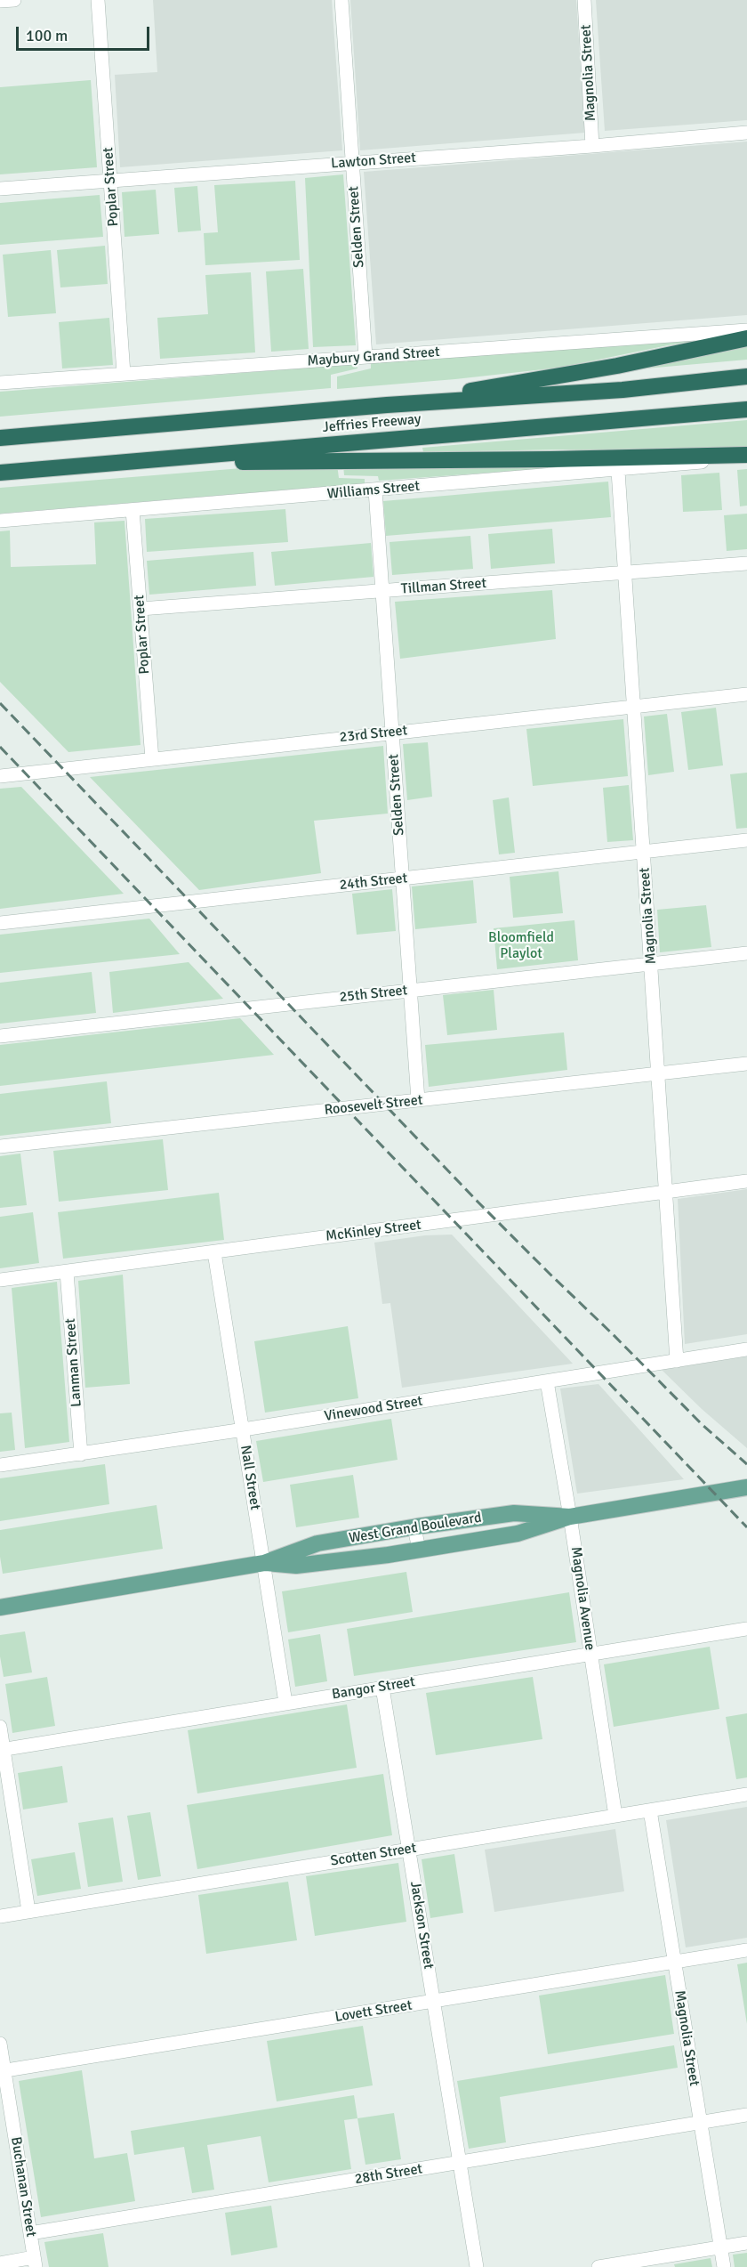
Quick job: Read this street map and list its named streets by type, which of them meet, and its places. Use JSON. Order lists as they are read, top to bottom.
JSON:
{
  "streets": {
    "highway": ["Jeffries Freeway"],
    "main road": ["West Grand Boulevard"],
    "street": [
      "Magnolia Street",
      "Lawton Street",
      "Poplar Street",
      "Selden Street",
      "Maybury Grand Street",
      "Williams Street",
      "Tillman Street",
      "23rd Street",
      "24th Street",
      "25th Street",
      "Roosevelt Street",
      "McKinley Street",
      "Lanman Street",
      "Vinewood Street",
      "Nall Street",
      "Magnolia Avenue",
      "Bangor Street",
      "Scotten Street",
      "Jackson Street",
      "Lovett Street",
      "28th Street",
      "Buchanan Street"
    ]
  },
  "crossings": [
    ["Magnolia Street", "Lawton Street"],
    ["Magnolia Street", "Williams Street"],
    ["Magnolia Street", "Tillman Street"],
    ["Magnolia Street", "23rd Street"],
    ["Magnolia Street", "24th Street"],
    ["Magnolia Street", "25th Street"],
    ["Magnolia Street", "Roosevelt Street"],
    ["Magnolia Street", "McKinley Street"],
    ["Magnolia Street", "Vinewood Street"],
    ["Magnolia Street", "Scotten Street"],
    ["Magnolia Street", "Lovett Street"],
    ["Magnolia Street", "28th Street"],
    ["Lawton Street", "Poplar Street"],
    ["Lawton Street", "Selden Street"],
    ["Poplar Street", "Maybury Grand Street"],
    ["Poplar Street", "Williams Street"],
    ["Poplar Street", "Tillman Street"],
    ["Poplar Street", "23rd Street"],
    ["Selden Street", "Maybury Grand Street"],
    ["Selden Street", "Williams Street"],
    ["Selden Street", "Tillman Street"],
    ["Selden Street", "23rd Street"],
    ["Selden Street", "24th Street"],
    ["Selden Street", "25th Street"],
    ["Selden Street", "Roosevelt Street"],
    ["McKinley Street", "Lanman Street"],
    ["McKinley Street", "Nall Street"],
    ["Lanman Street", "Vinewood Street"],
    ["Vinewood Street", "Nall Street"],
    ["Vinewood Street", "Magnolia Avenue"],
    ["Nall Street", "West Grand Boulevard"],
    ["Nall Street", "Bangor Street"],
    ["West Grand Boulevard", "Magnolia Avenue"],
    ["Magnolia Avenue", "Bangor Street"],
    ["Magnolia Avenue", "Scotten Street"],
    ["Bangor Street", "Jackson Street"],
    ["Scotten Street", "Jackson Street"],
    ["Jackson Street", "Lovett Street"],
    ["Jackson Street", "28th Street"],
    ["Lovett Street", "Buchanan Street"],
    ["28th Street", "Buchanan Street"]
  ],
  "parks": ["Bloomfield Playlot"],
  "scale_bar": "100 m"
}
